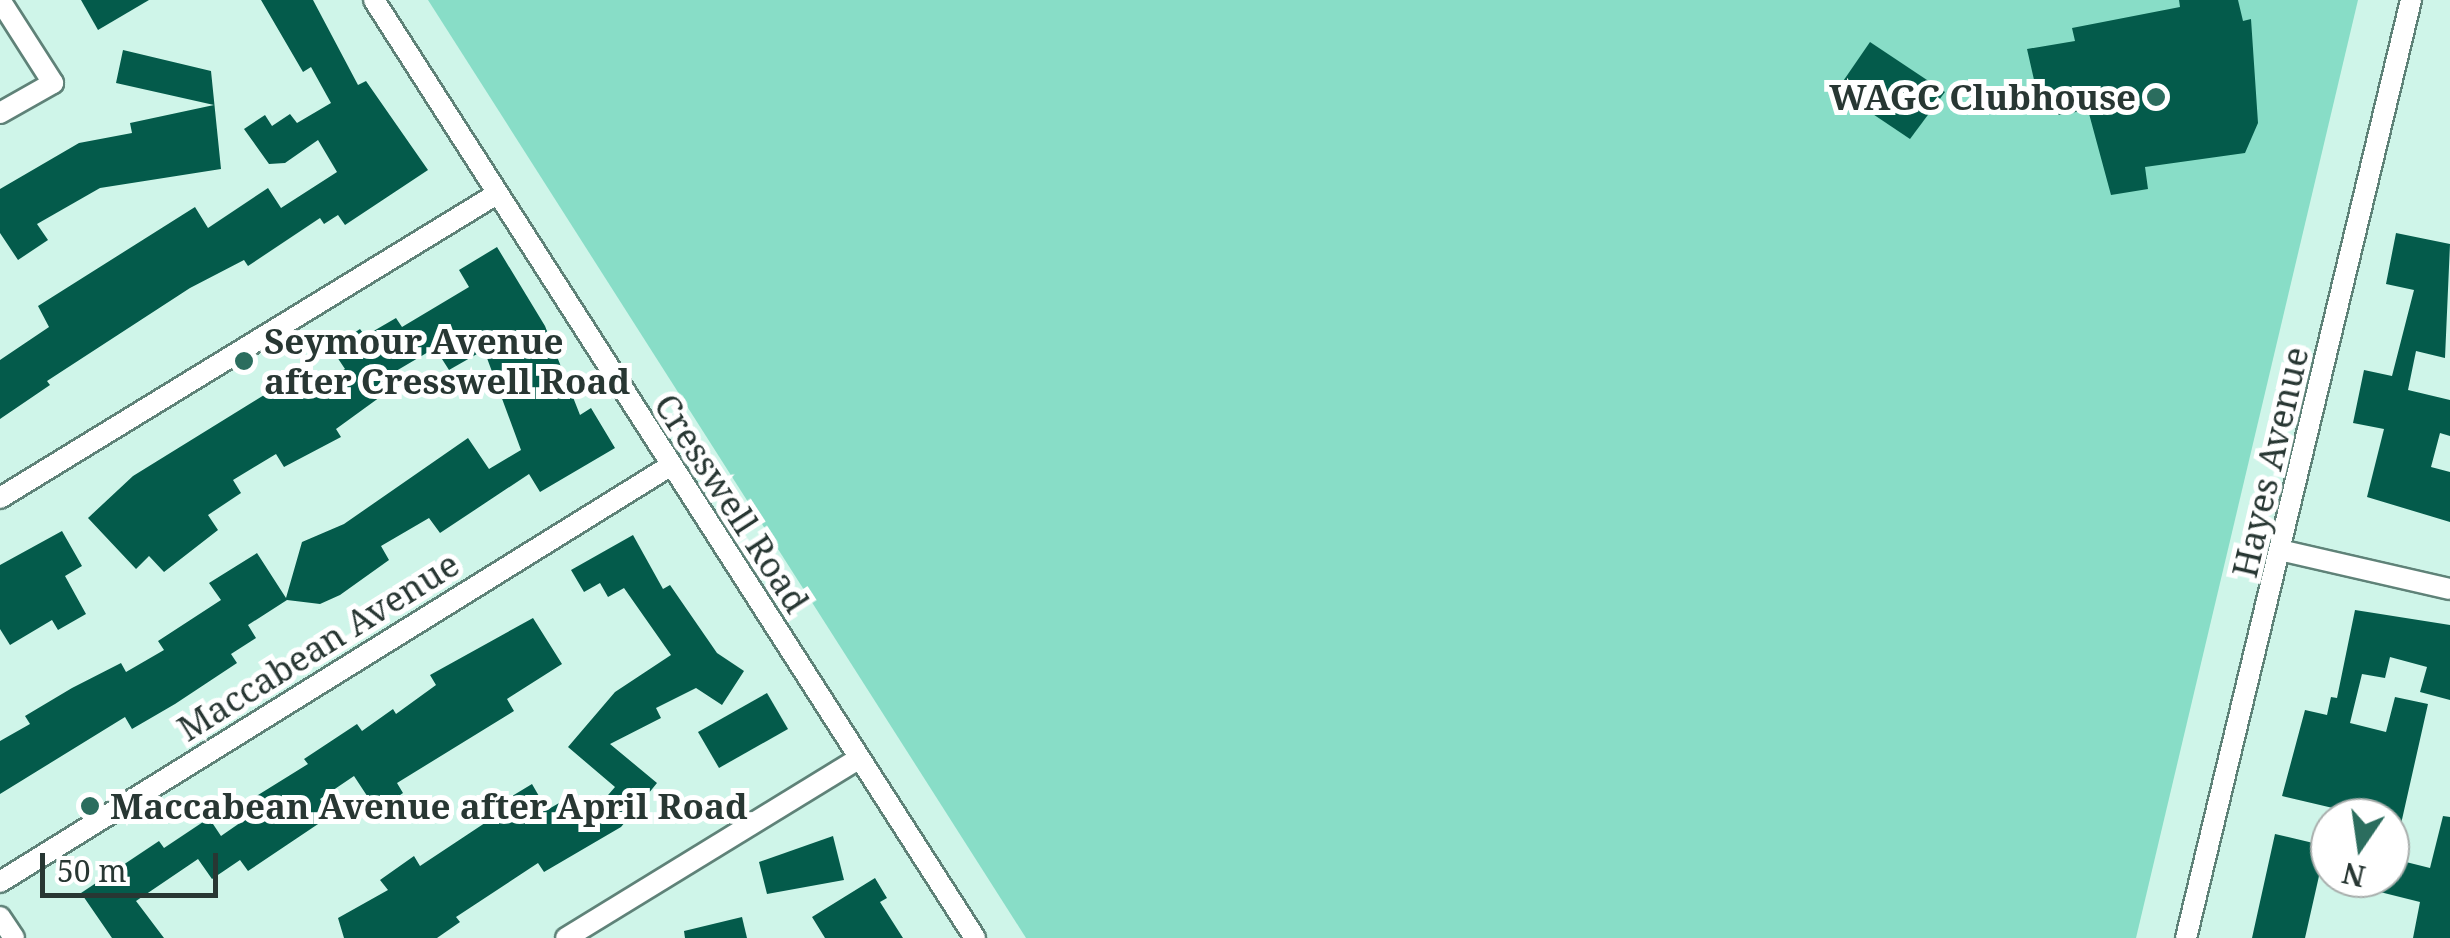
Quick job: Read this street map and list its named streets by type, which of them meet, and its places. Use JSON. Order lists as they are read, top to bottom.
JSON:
{
  "streets": {
    "street": ["Hayes Avenue", "Cresswell Road", "Maccabean Avenue"]
  },
  "crossings": [
    ["Cresswell Road", "Maccabean Avenue"]
  ],
  "places": ["WAGC Clubhouse", "Seymour Avenue after Cresswell Road", "Maccabean Avenue after April Road"],
  "scale_bar": "50 m",
  "north": "bottom"
}
